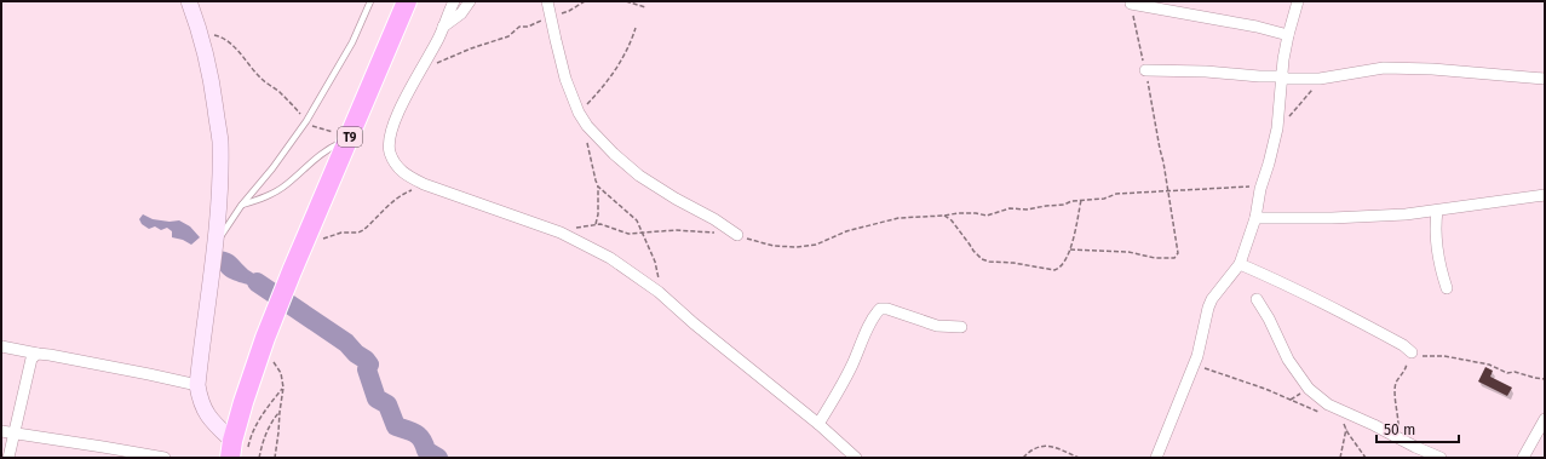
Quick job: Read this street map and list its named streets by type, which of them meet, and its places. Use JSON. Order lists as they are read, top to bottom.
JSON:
{
  "streets": {
    "highway": ["T9"]
  },
  "scale_bar": "50 m"
}
